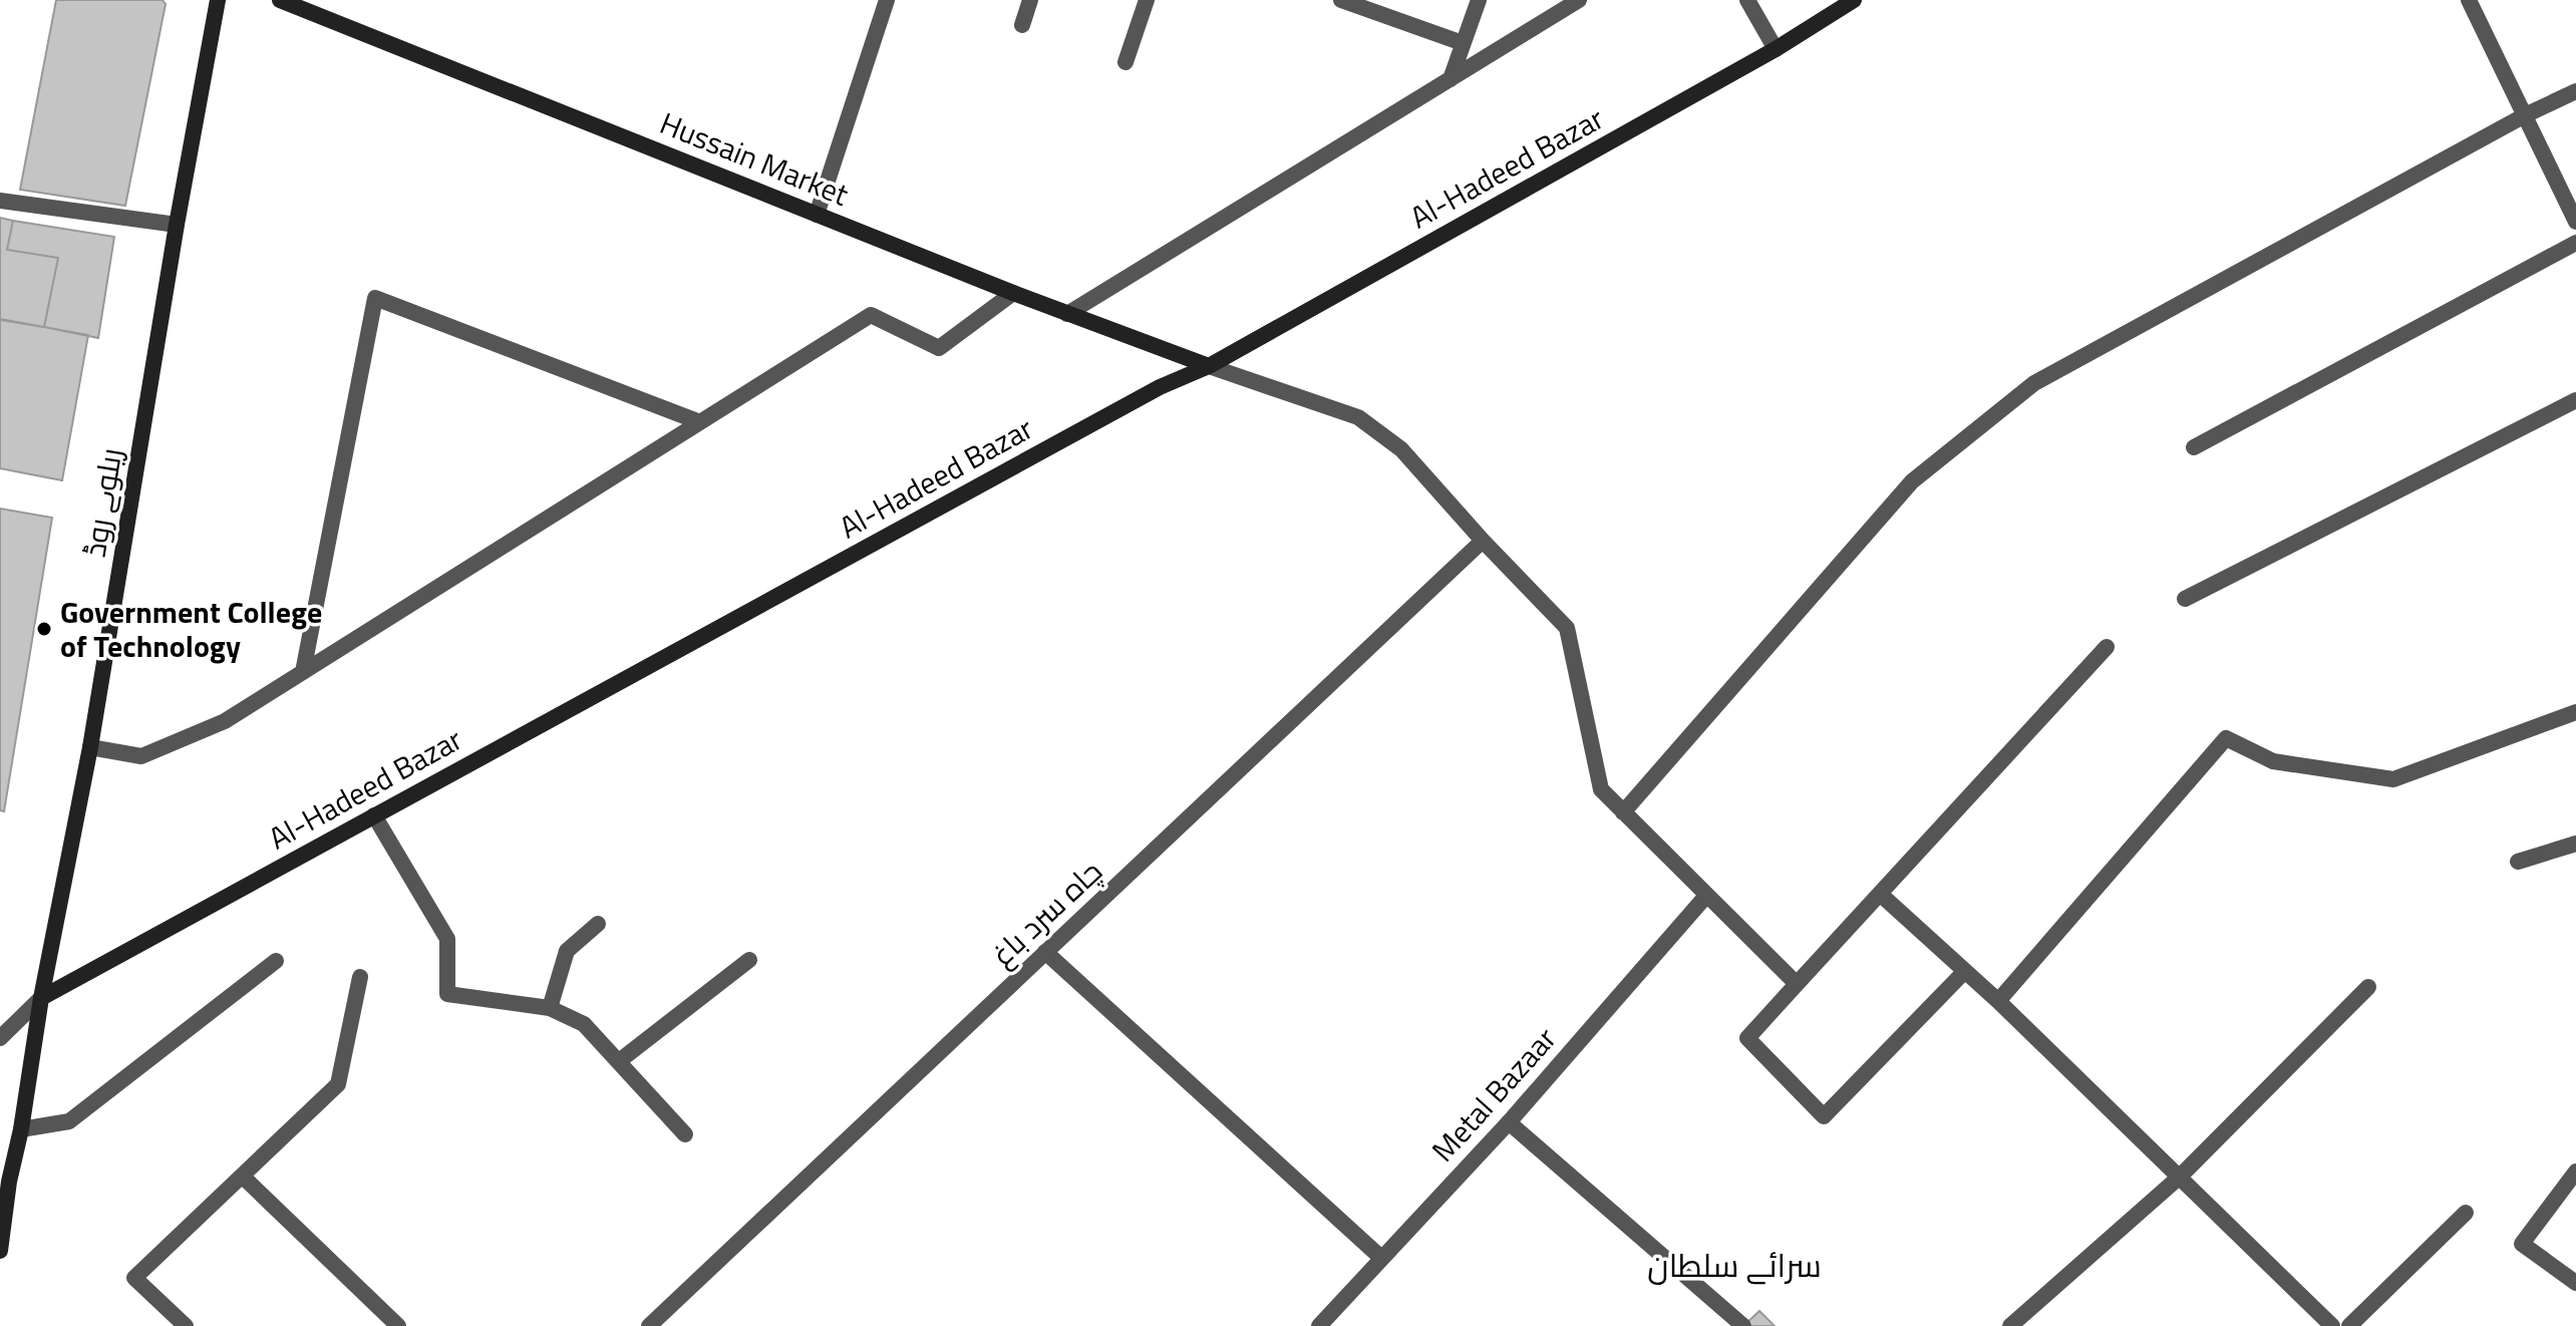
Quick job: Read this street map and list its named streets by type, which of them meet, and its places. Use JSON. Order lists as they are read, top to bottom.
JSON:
{
  "streets": {
    "street": [
      "Hussain Market",
      "Al-Hadeed Bazar",
      "ریلوے روڈ",
      "چاہ سرد باغ",
      "Metal Bazaar"
    ]
  },
  "crossings": [
    ["Hussain Market", "Al-Hadeed Bazar"],
    ["Al-Hadeed Bazar", "ریلوے روڈ"]
  ],
  "districts": ["سرائے سلطان"],
  "places": ["Government College of Technology"]
}
